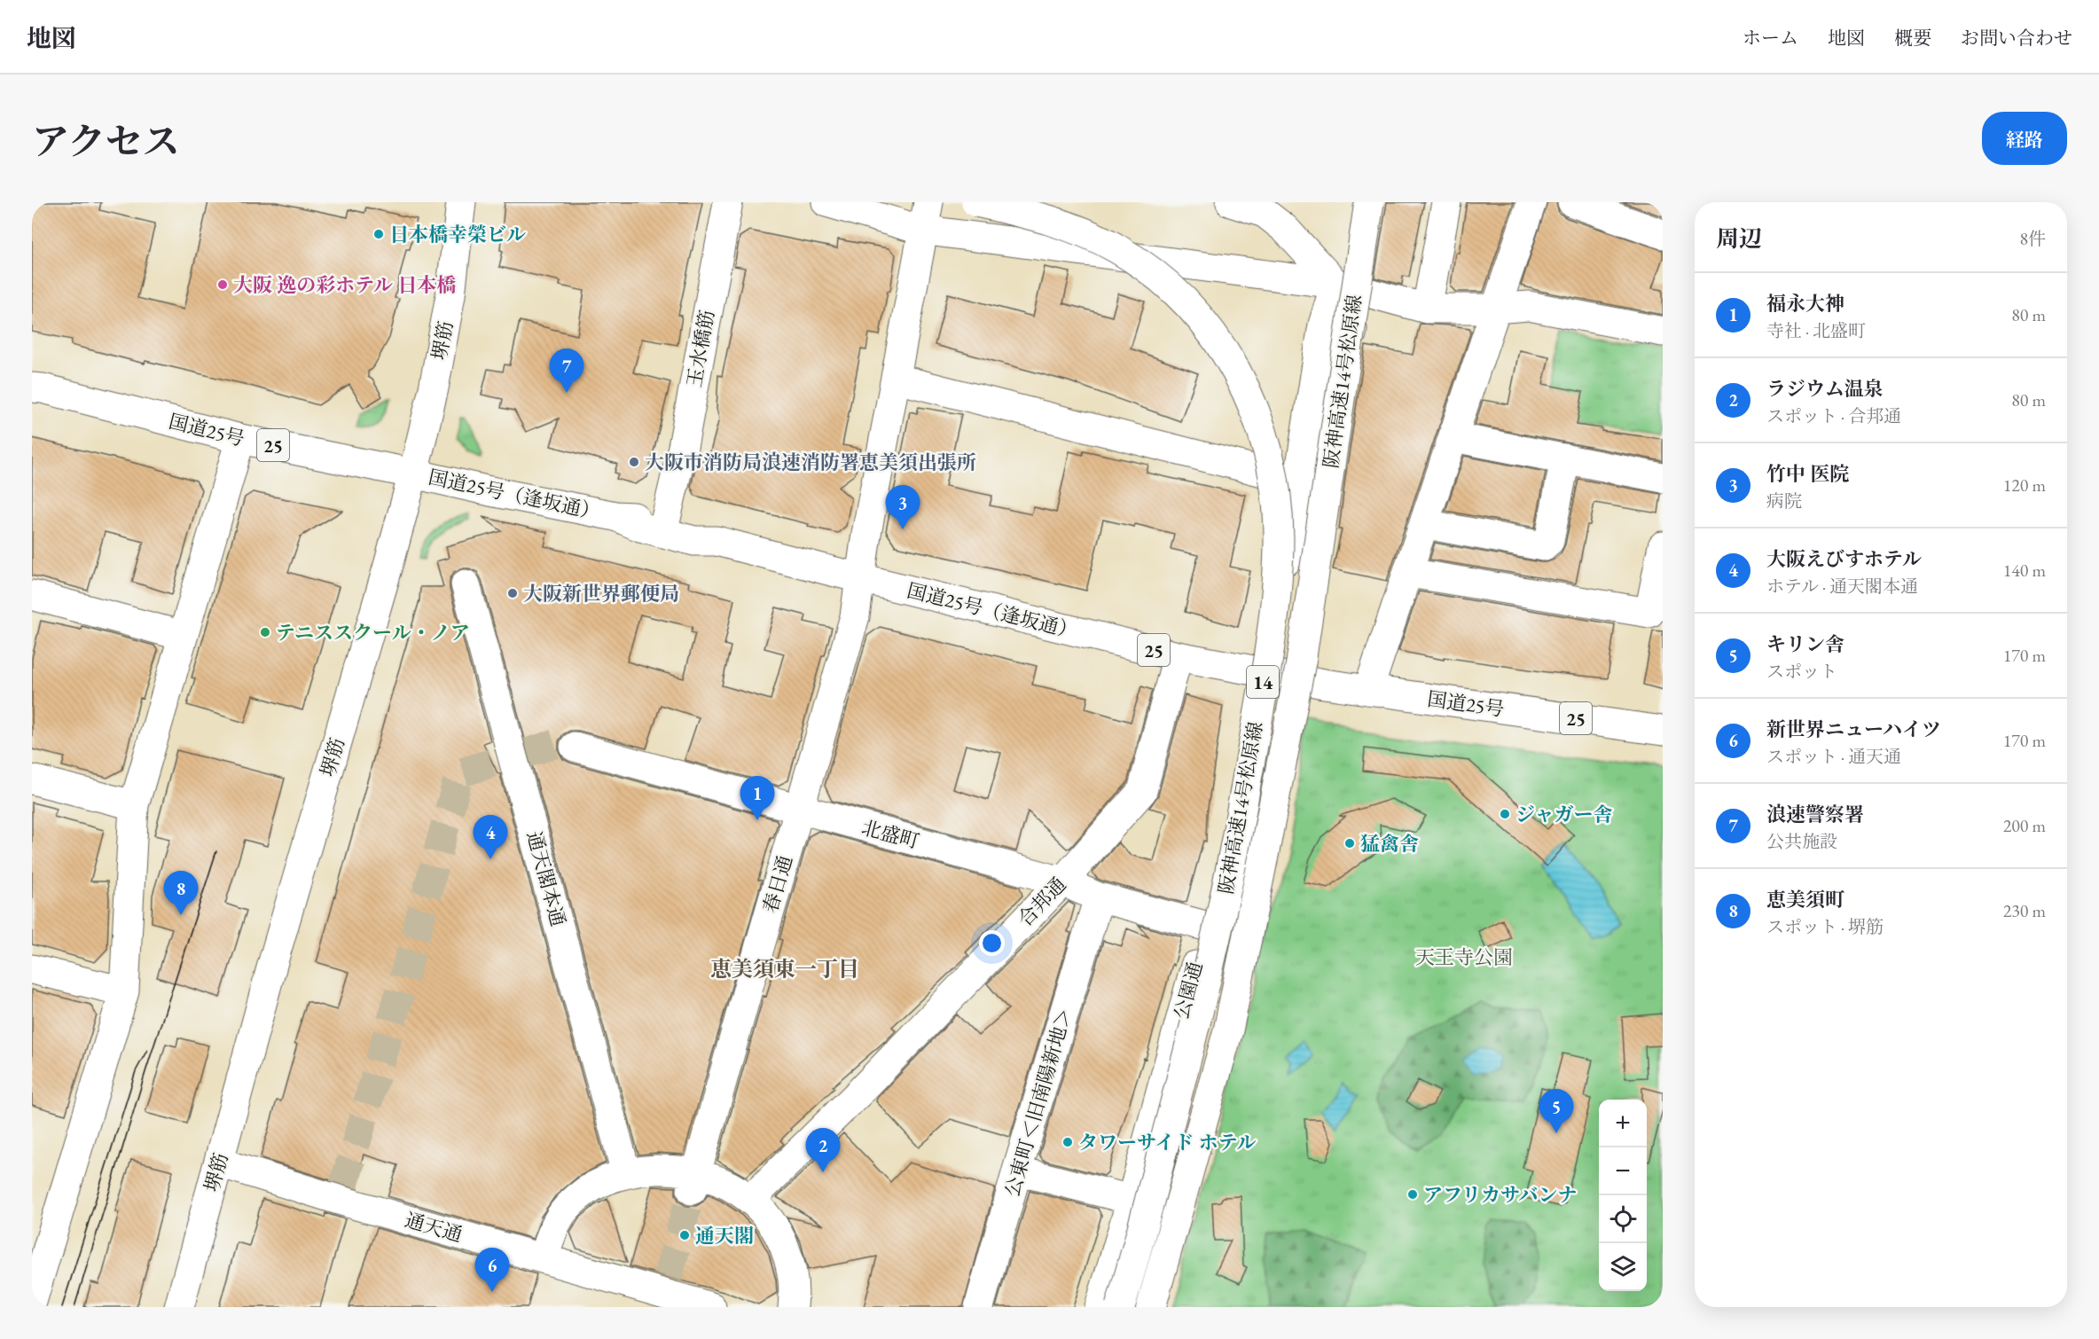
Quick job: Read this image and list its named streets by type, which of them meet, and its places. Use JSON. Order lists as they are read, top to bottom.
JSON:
{
  "streets": {
    "main road": [
      "堺筋",
      "玉水橋筋",
      "阪神高速14号松原線",
      "国道25号",
      "25",
      "国道25号（逢坂通）",
      "14",
      "北盛町",
      "通天閣本通",
      "春日通",
      "合邦通",
      "公園通",
      "公東町＜旧南陽新地＞",
      "通天通"
    ]
  },
  "crossings": [
    ["堺筋", "国道25号"],
    ["堺筋", "国道25号（逢坂通）"],
    ["堺筋", "通天通"],
    ["玉水橋筋", "国道25号（逢坂通）"],
    ["国道25号", "国道25号（逢坂通）"],
    ["国道25号", "公園通"],
    ["国道25号（逢坂通）", "春日通"],
    ["国道25号（逢坂通）", "合邦通"],
    ["国道25号（逢坂通）", "公園通"],
    ["北盛町", "春日通"],
    ["北盛町", "合邦通"],
    ["北盛町", "公園通"],
    ["北盛町", "公東町＜旧南陽新地＞"]
  ],
  "districts": ["恵美須東一丁目"],
  "parks": ["天王寺公園"],
  "places": [
    "日本橋幸榮ビル",
    "大阪 逸の彩ホテル 日本橋",
    "大阪市消防局浪速消防署恵美須出張所",
    "大阪新世界郵便局",
    "テニススクール・ノア",
    "ジャガー舎",
    "猛禽舎",
    "タワーサイド ホテル",
    "アフリカサバンナ",
    "通天閣"
  ],
  "page": {
    "header": "地図",
    "nav": [
      "ホーム",
      "地図",
      "概要",
      "お問い合わせ"
    ],
    "title": "アクセス",
    "buttons": "経路",
    "heading": ["周辺", "8件"],
    "list": [
      {
        "mark": "1",
        "name": "福永大神",
        "note": "寺社 · 北盛町",
        "value": "80 m"
      },
      {
        "mark": "2",
        "name": "ラジウム温泉",
        "note": "スポット · 合邦通",
        "value": "80 m"
      },
      {
        "mark": "3",
        "name": "竹中 医院",
        "note": "病院",
        "value": "120 m"
      },
      {
        "mark": "4",
        "name": "大阪えびすホテル",
        "note": "ホテル · 通天閣本通",
        "value": "140 m"
      },
      {
        "mark": "5",
        "name": "キリン舎",
        "note": "スポット",
        "value": "170 m"
      },
      {
        "mark": "6",
        "name": "新世界ニューハイツ",
        "note": "スポット · 通天通",
        "value": "170 m"
      },
      {
        "mark": "7",
        "name": "浪速警察署",
        "note": "公共施設",
        "value": "200 m"
      },
      {
        "mark": "8",
        "name": "恵美須町",
        "note": "スポット · 堺筋",
        "value": "230 m"
      }
    ],
    "pins": [
      "7",
      "3",
      "1",
      "4",
      "8",
      "5",
      "2",
      "6"
    ],
    "map_buttons": ["+", "−"]
  }
}
